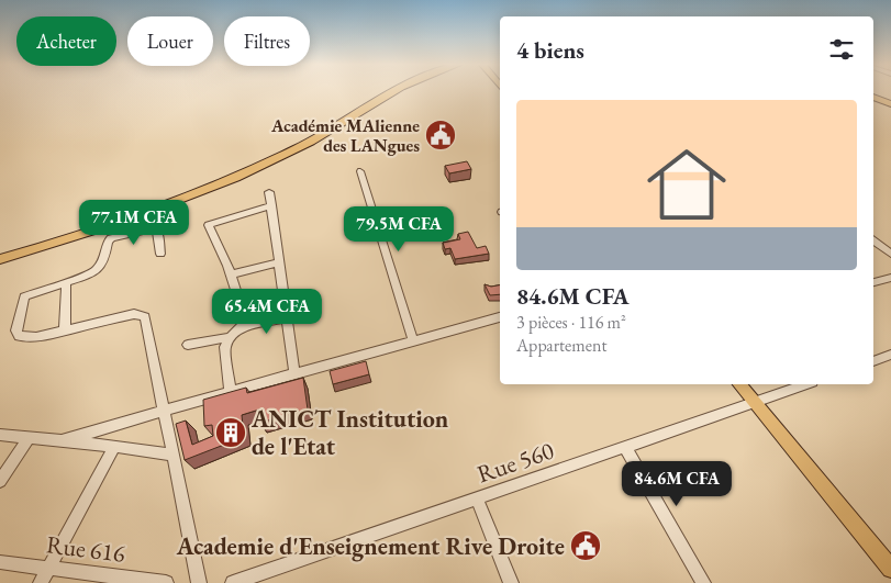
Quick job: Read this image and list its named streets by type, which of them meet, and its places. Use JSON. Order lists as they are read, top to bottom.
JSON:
{
  "streets": {
    "street": ["Rue 560", "Rue 616"]
  },
  "places": {
    "public building": ["Académie MAlienne des LANgues", "Academie d'Enseignement Rive Droite"],
    "building": ["ANICT Institution de l'Etat"]
  },
  "page": {
    "chip": ["Acheter", "Louer", "Filtres"],
    "heading": "4 biens",
    "list": [
      {
        "name": "84.6M CFA",
        "note": "3 pièces · 116 m² · Appartement"
      }
    ],
    "price": [
      "77.1M CFA",
      "79.5M CFA",
      "65.4M CFA",
      "84.6M CFA"
    ]
  }
}
